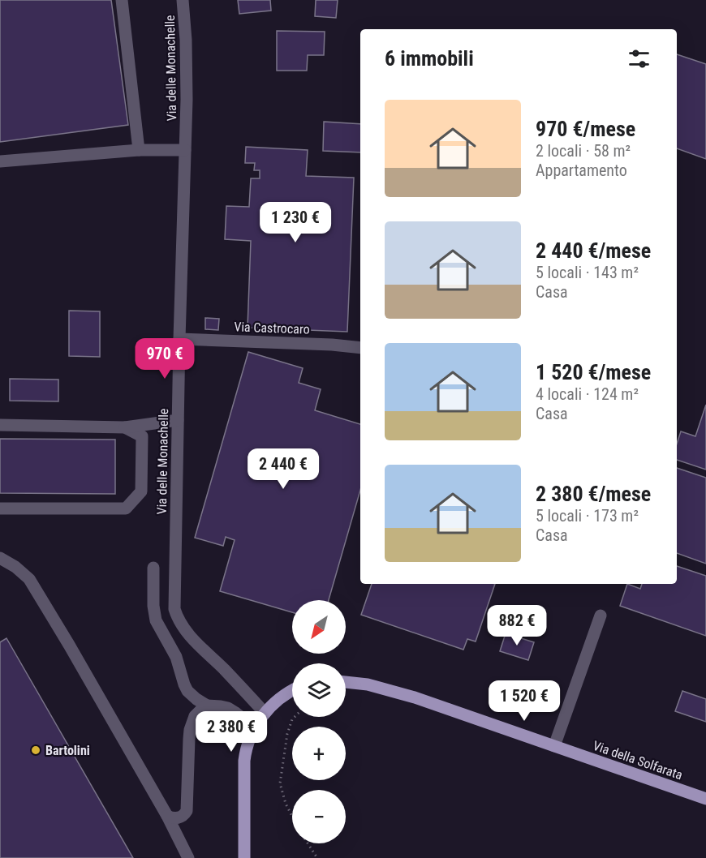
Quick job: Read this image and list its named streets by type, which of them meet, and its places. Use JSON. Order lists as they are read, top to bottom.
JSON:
{
  "streets": {
    "main road": ["Via della Solfarata"],
    "street": ["Via delle Monachelle", "Via Castrocaro"]
  },
  "crossings": [
    ["Via delle Monachelle", "Via Castrocaro"]
  ],
  "places": ["Bartolini"],
  "north": "bottom left",
  "page": {
    "heading": "6 immobili",
    "list": [
      {
        "name": "970 €/mese",
        "note": "2 locali · 58 m² · Appartamento"
      },
      {
        "name": "2 440 €/mese",
        "note": "5 locali · 143 m² · Casa"
      },
      {
        "name": "1 520 €/mese",
        "note": "4 locali · 124 m² · Casa"
      },
      {
        "name": "2 380 €/mese",
        "note": "5 locali · 173 m² · Casa"
      }
    ],
    "price": [
      "1 230 €",
      "970 €",
      "2 440 €",
      "882 €",
      "1 520 €",
      "2 380 €"
    ],
    "map_buttons": ["+", "−"]
  }
}
